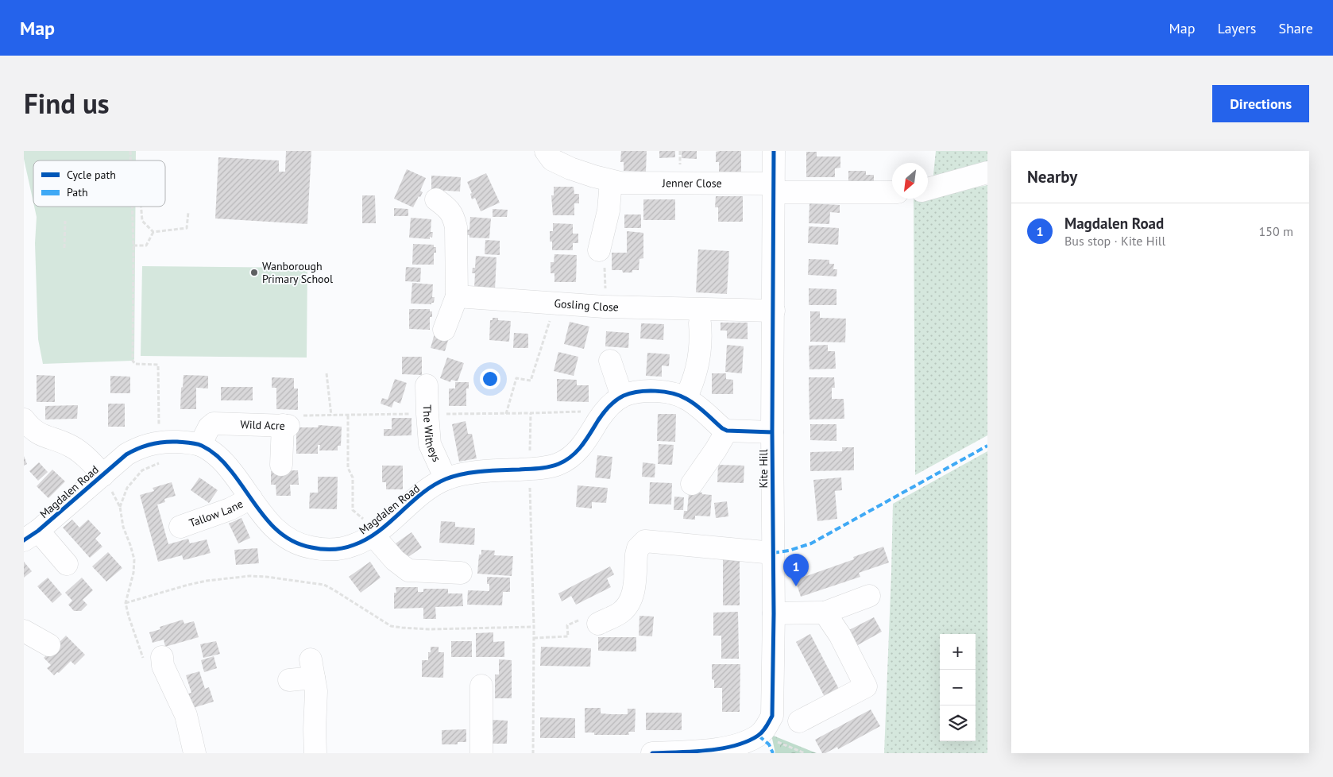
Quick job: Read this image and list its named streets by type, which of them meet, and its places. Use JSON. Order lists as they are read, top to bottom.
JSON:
{
  "streets": {
    "street": [
      "Jenner Close",
      "Gosling Close",
      "Wild Acre",
      "The Witheys",
      "Kite Hill",
      "Magdalen Road",
      "Tallow Lane"
    ]
  },
  "crossings": [
    ["Jenner Close", "Kite Hill"],
    ["Gosling Close", "Kite Hill"],
    ["Wild Acre", "The Witheys"],
    ["Wild Acre", "Magdalen Road"],
    ["The Witheys", "Magdalen Road"],
    ["Magdalen Road", "Tallow Lane"]
  ],
  "places": ["Wanborough Primary School"],
  "legend": ["Cycle path", "Path"],
  "north": "bottom left",
  "page": {
    "header": "Map",
    "nav": ["Map", "Layers", "Share"],
    "title": "Find us",
    "buttons": "Directions",
    "heading": "Nearby",
    "list": [
      {
        "mark": "1",
        "name": "Magdalen Road",
        "note": "Bus stop · Kite Hill",
        "value": "150 m"
      }
    ],
    "pins": "1",
    "map_buttons": ["+", "−"]
  }
}
